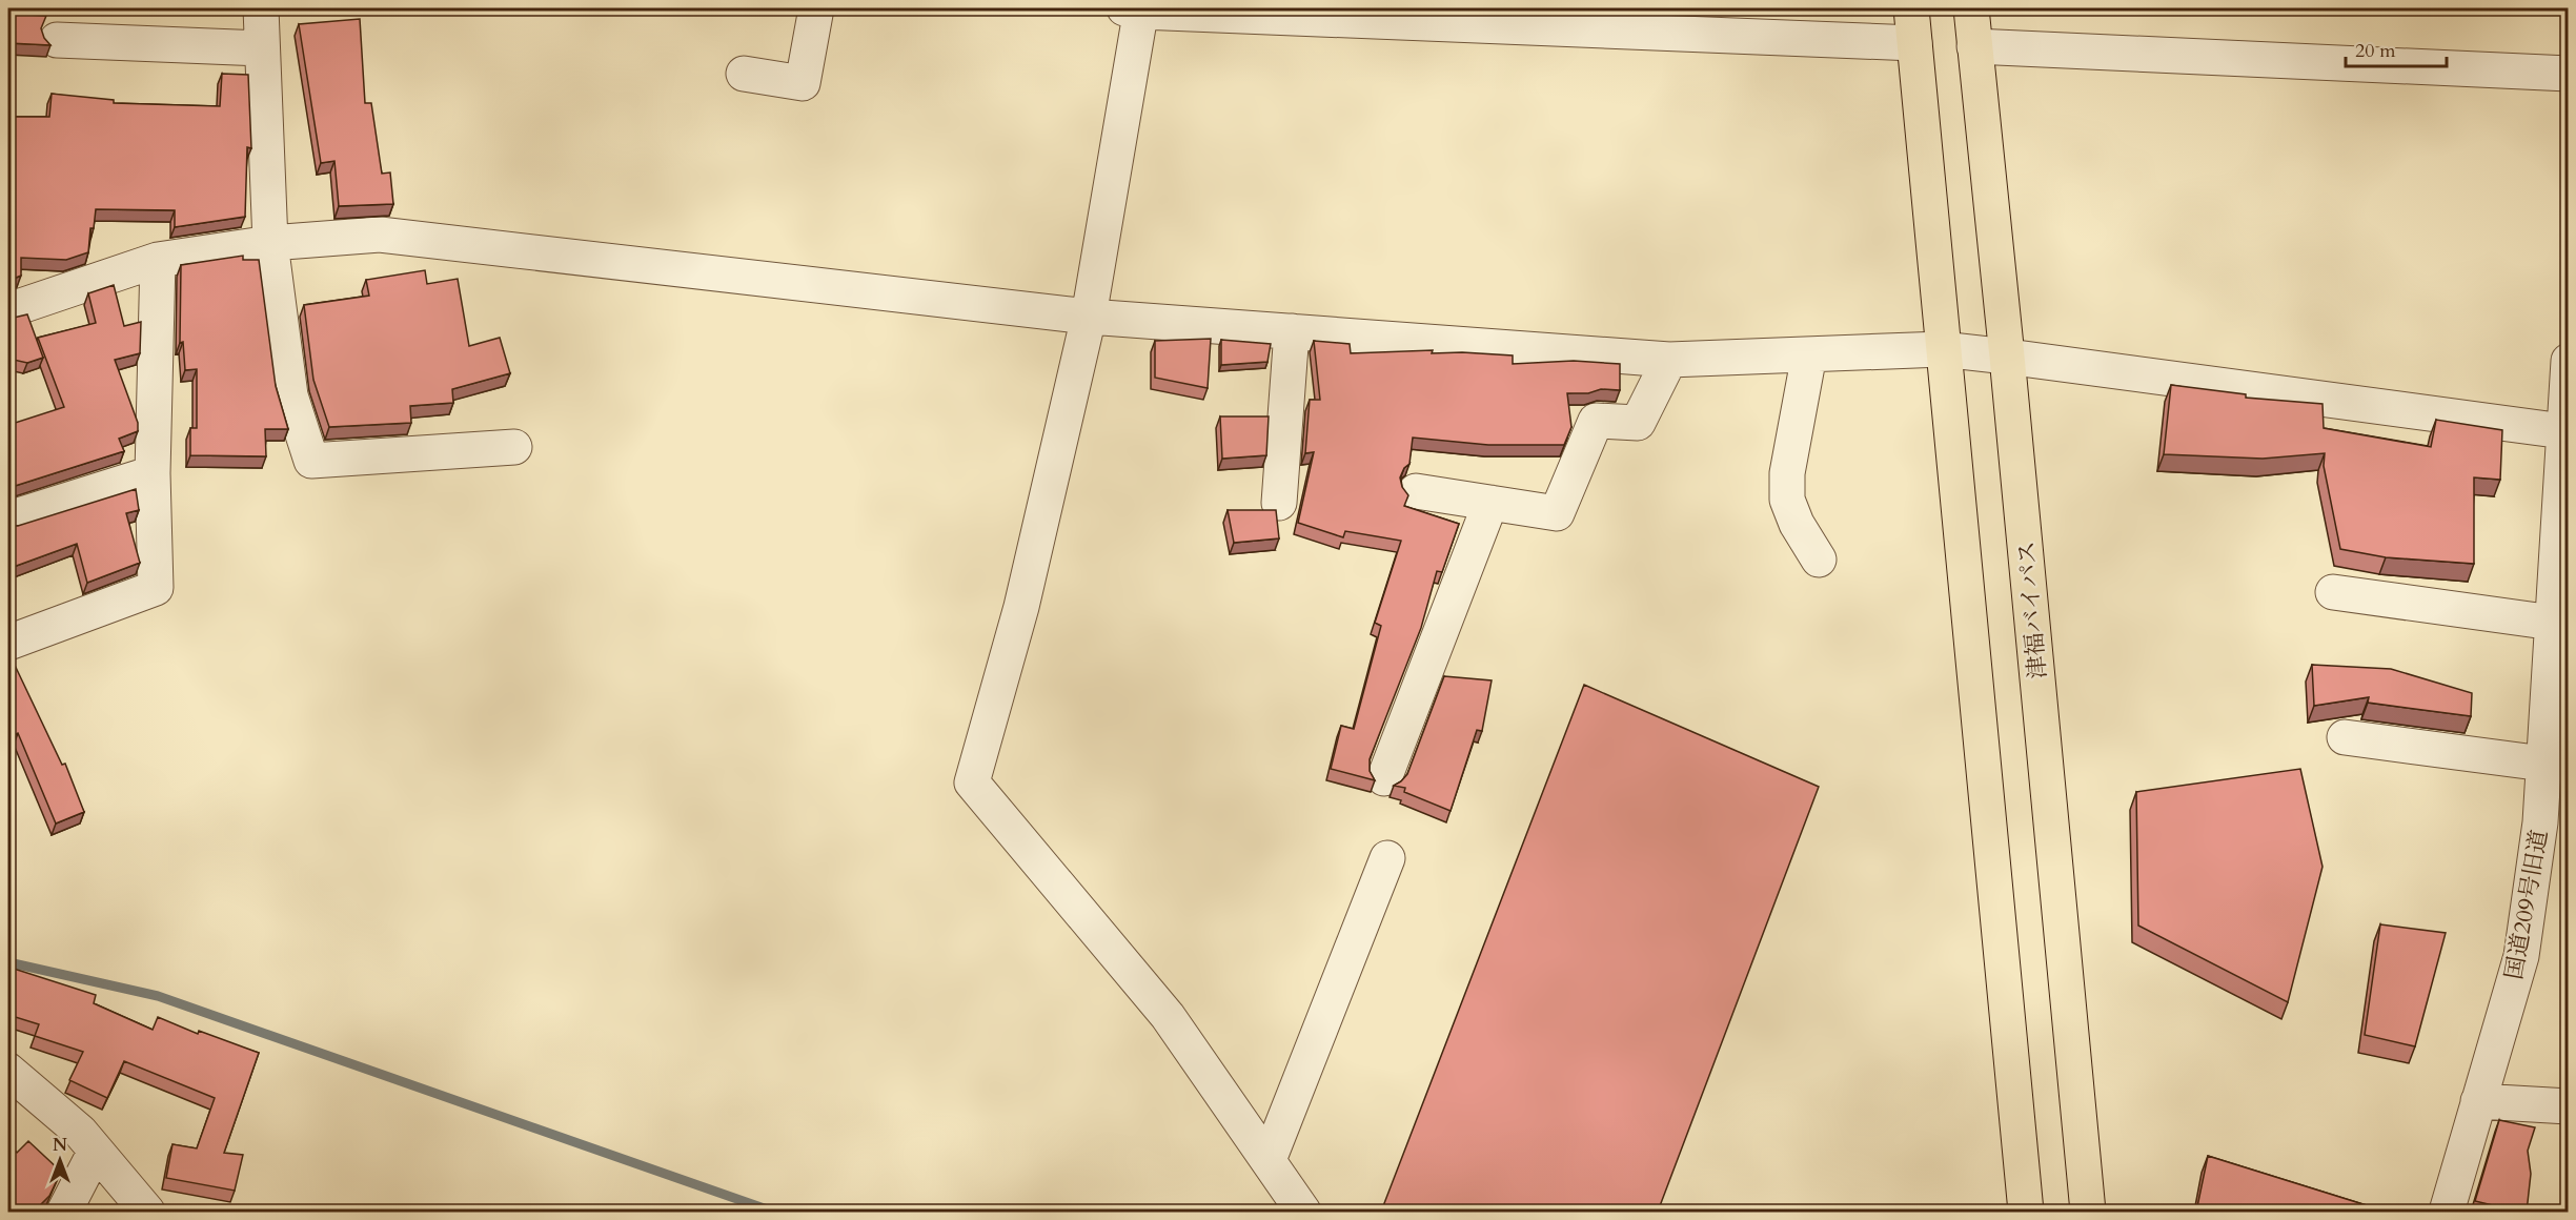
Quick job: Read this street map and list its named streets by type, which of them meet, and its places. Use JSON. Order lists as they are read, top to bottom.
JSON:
{
  "streets": {
    "highway": ["津福バイパス"],
    "street": ["国道209号旧道"]
  },
  "scale_bar": "20 m",
  "north": "top"
}
